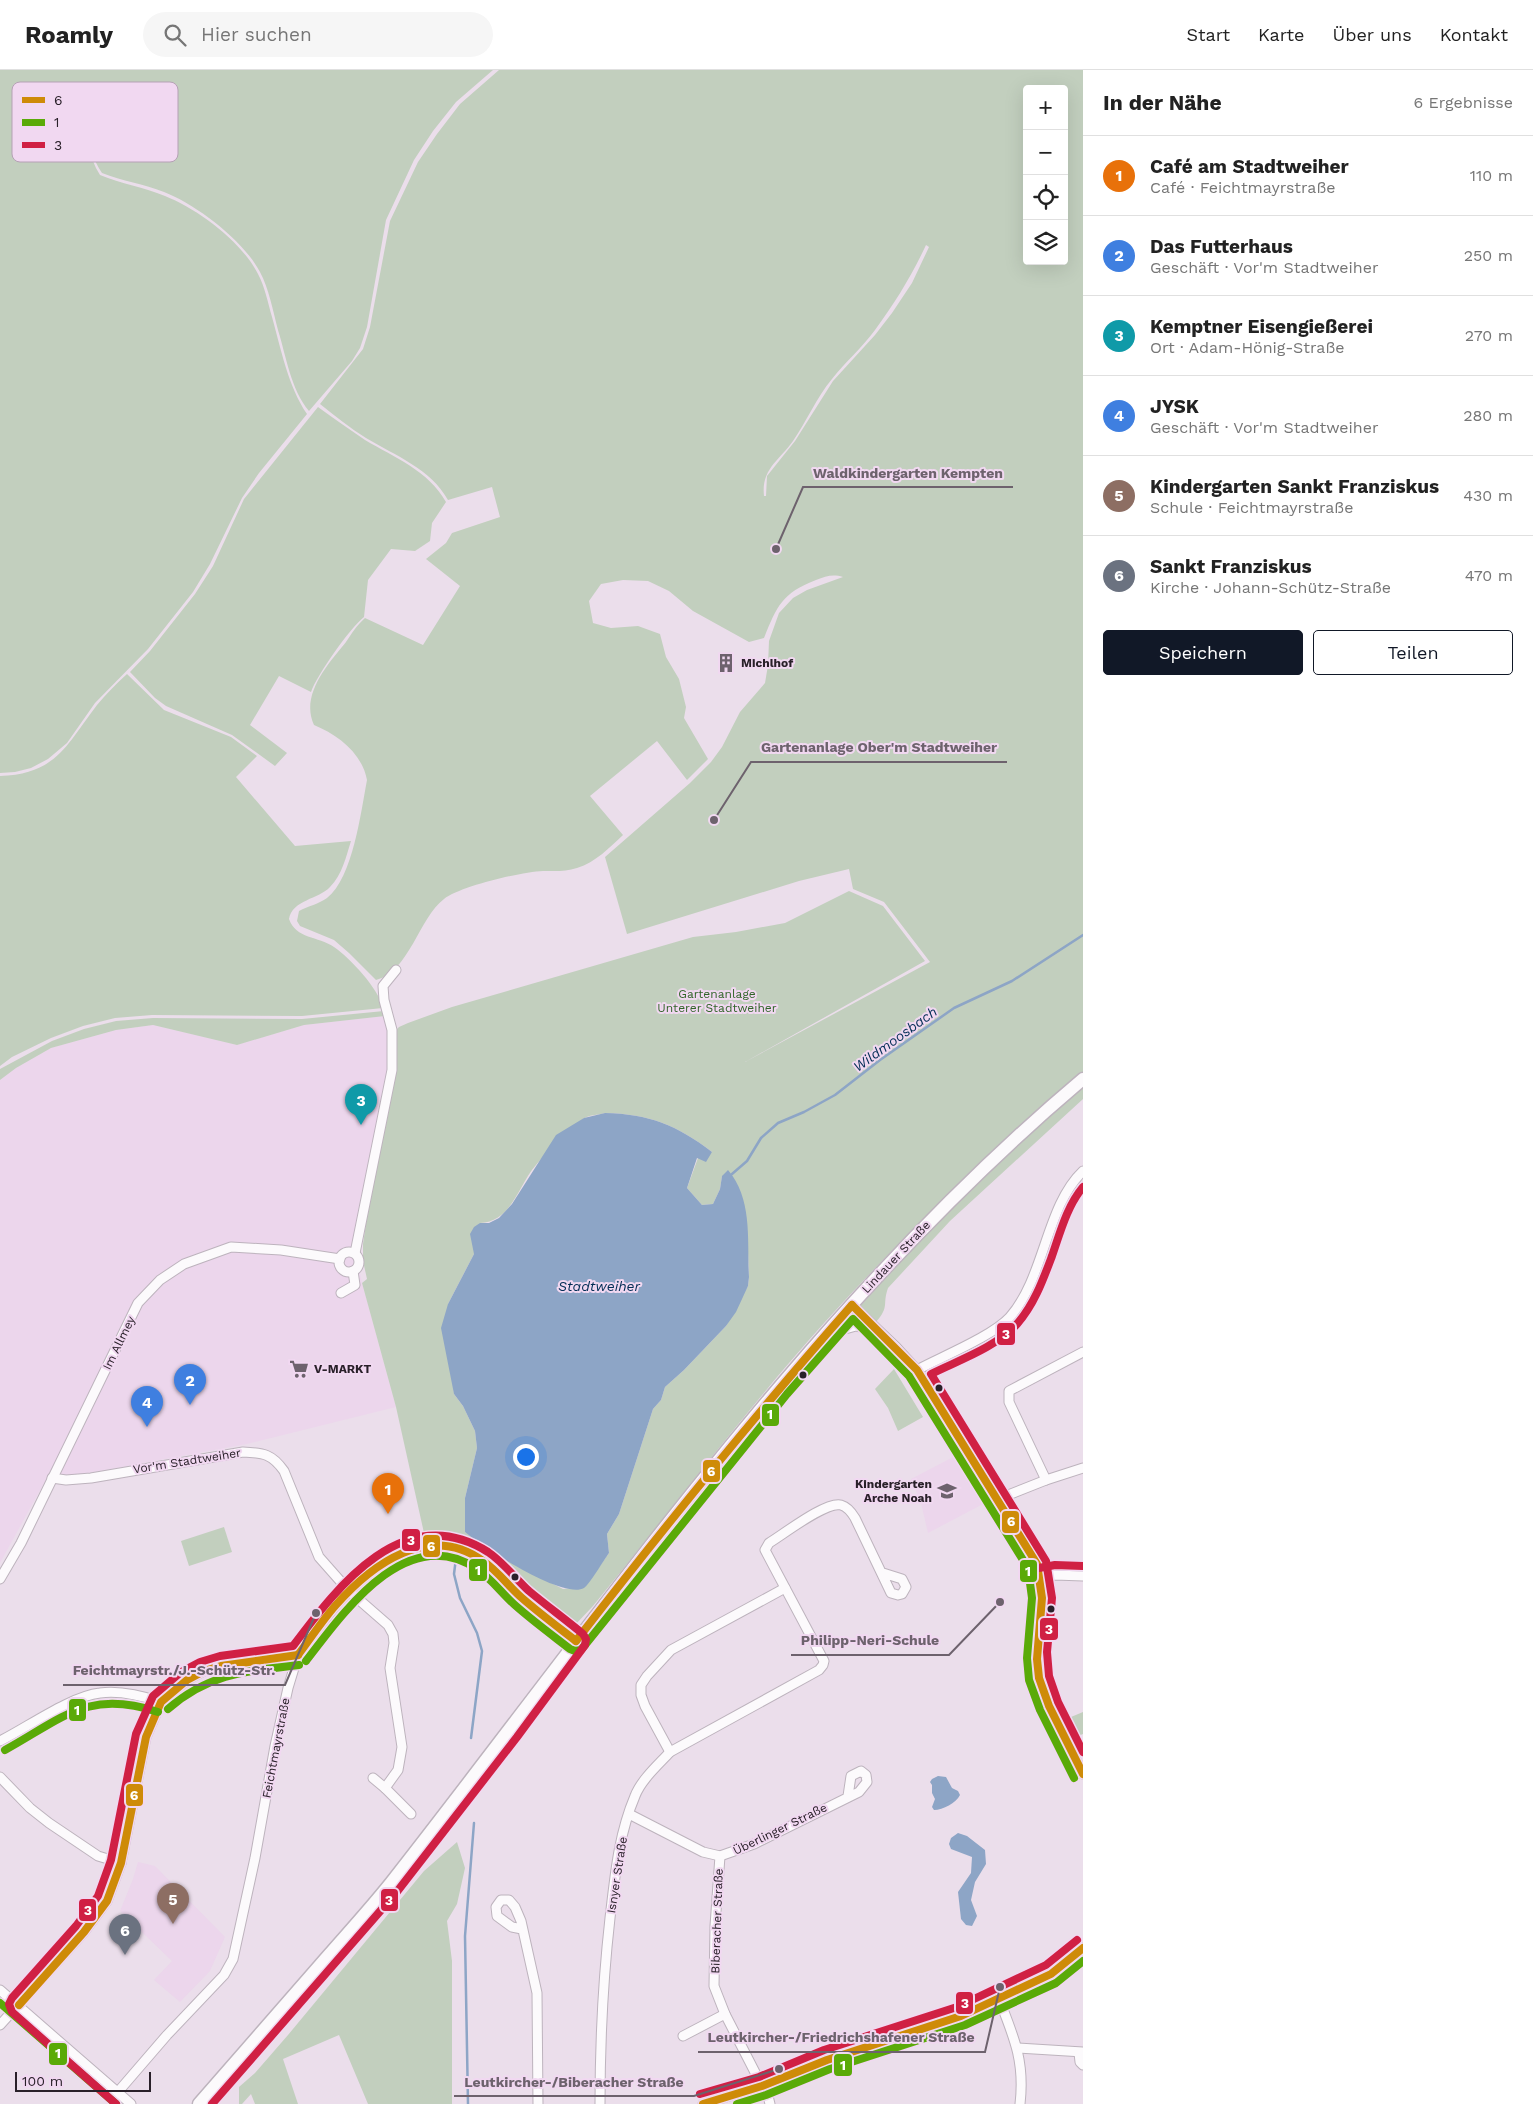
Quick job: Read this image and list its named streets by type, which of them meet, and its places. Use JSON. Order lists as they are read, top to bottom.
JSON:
{
  "streets": {
    "main road": ["Lindauer Straße"],
    "street": [
      "Im Allmey",
      "Vor'm Stadtweiher",
      "Feichtmayrstraße",
      "Überlinger Straße",
      "Isnyer Straße",
      "Biberacher Straße"
    ]
  },
  "crossings": [
    ["Lindauer Straße", "Feichtmayrstraße"],
    ["Im Allmey", "Vor'm Stadtweiher"],
    ["Vor'm Stadtweiher", "Feichtmayrstraße"],
    ["Überlinger Straße", "Isnyer Straße"],
    ["Überlinger Straße", "Biberacher Straße"]
  ],
  "water": ["Wildmoosbach", "Stadtweiher"],
  "parks": ["Gartenanlage Unterer Stadtweiher"],
  "places": {
    "other": [
      "Waldkindergarten Kempten",
      "Gartenanlage Ober'm Stadtweiher",
      "Philipp-Neri-Schule",
      "Feichtmayrstr./J.-Schütz-Str.",
      "Leutkircher-/Friedrichshafener Straße",
      "Leutkircher-/Biberacher Straße"
    ],
    "building": ["Michlhof"],
    "supermarket": ["V-MARKT"],
    "school or university": ["Kindergarten Arche Noah"]
  },
  "lines": ["transit line 3", "transit line 6", "transit line 1"],
  "legend": ["6", "1", "3"],
  "scale_bar": "100 m",
  "page": {
    "header": "Roamly",
    "search": "Hier suchen",
    "nav": [
      "Start",
      "Karte",
      "Über uns",
      "Kontakt"
    ],
    "heading": ["In der Nähe", "6 Ergebnisse"],
    "map_buttons": ["+", "−"],
    "list": [
      {
        "mark": "1",
        "name": "Café am Stadtweiher",
        "note": "Café · Feichtmayrstraße",
        "value": "110 m"
      },
      {
        "mark": "2",
        "name": "Das Futterhaus",
        "note": "Geschäft · Vor'm Stadtweiher",
        "value": "250 m"
      },
      {
        "mark": "3",
        "name": "Kemptner Eisengießerei",
        "note": "Ort · Adam-Hönig-Straße",
        "value": "270 m"
      },
      {
        "mark": "4",
        "name": "JYSK",
        "note": "Geschäft · Vor'm Stadtweiher",
        "value": "280 m"
      },
      {
        "mark": "5",
        "name": "Kindergarten Sankt Franziskus",
        "note": "Schule · Feichtmayrstraße",
        "value": "430 m"
      },
      {
        "mark": "6",
        "name": "Sankt Franziskus",
        "note": "Kirche · Johann-Schütz-Straße",
        "value": "470 m"
      }
    ],
    "buttons": ["Speichern", "Teilen"],
    "pins": [
      "3",
      "2",
      "4",
      "1",
      "5",
      "6"
    ],
    "scale": "100 m"
  }
}
